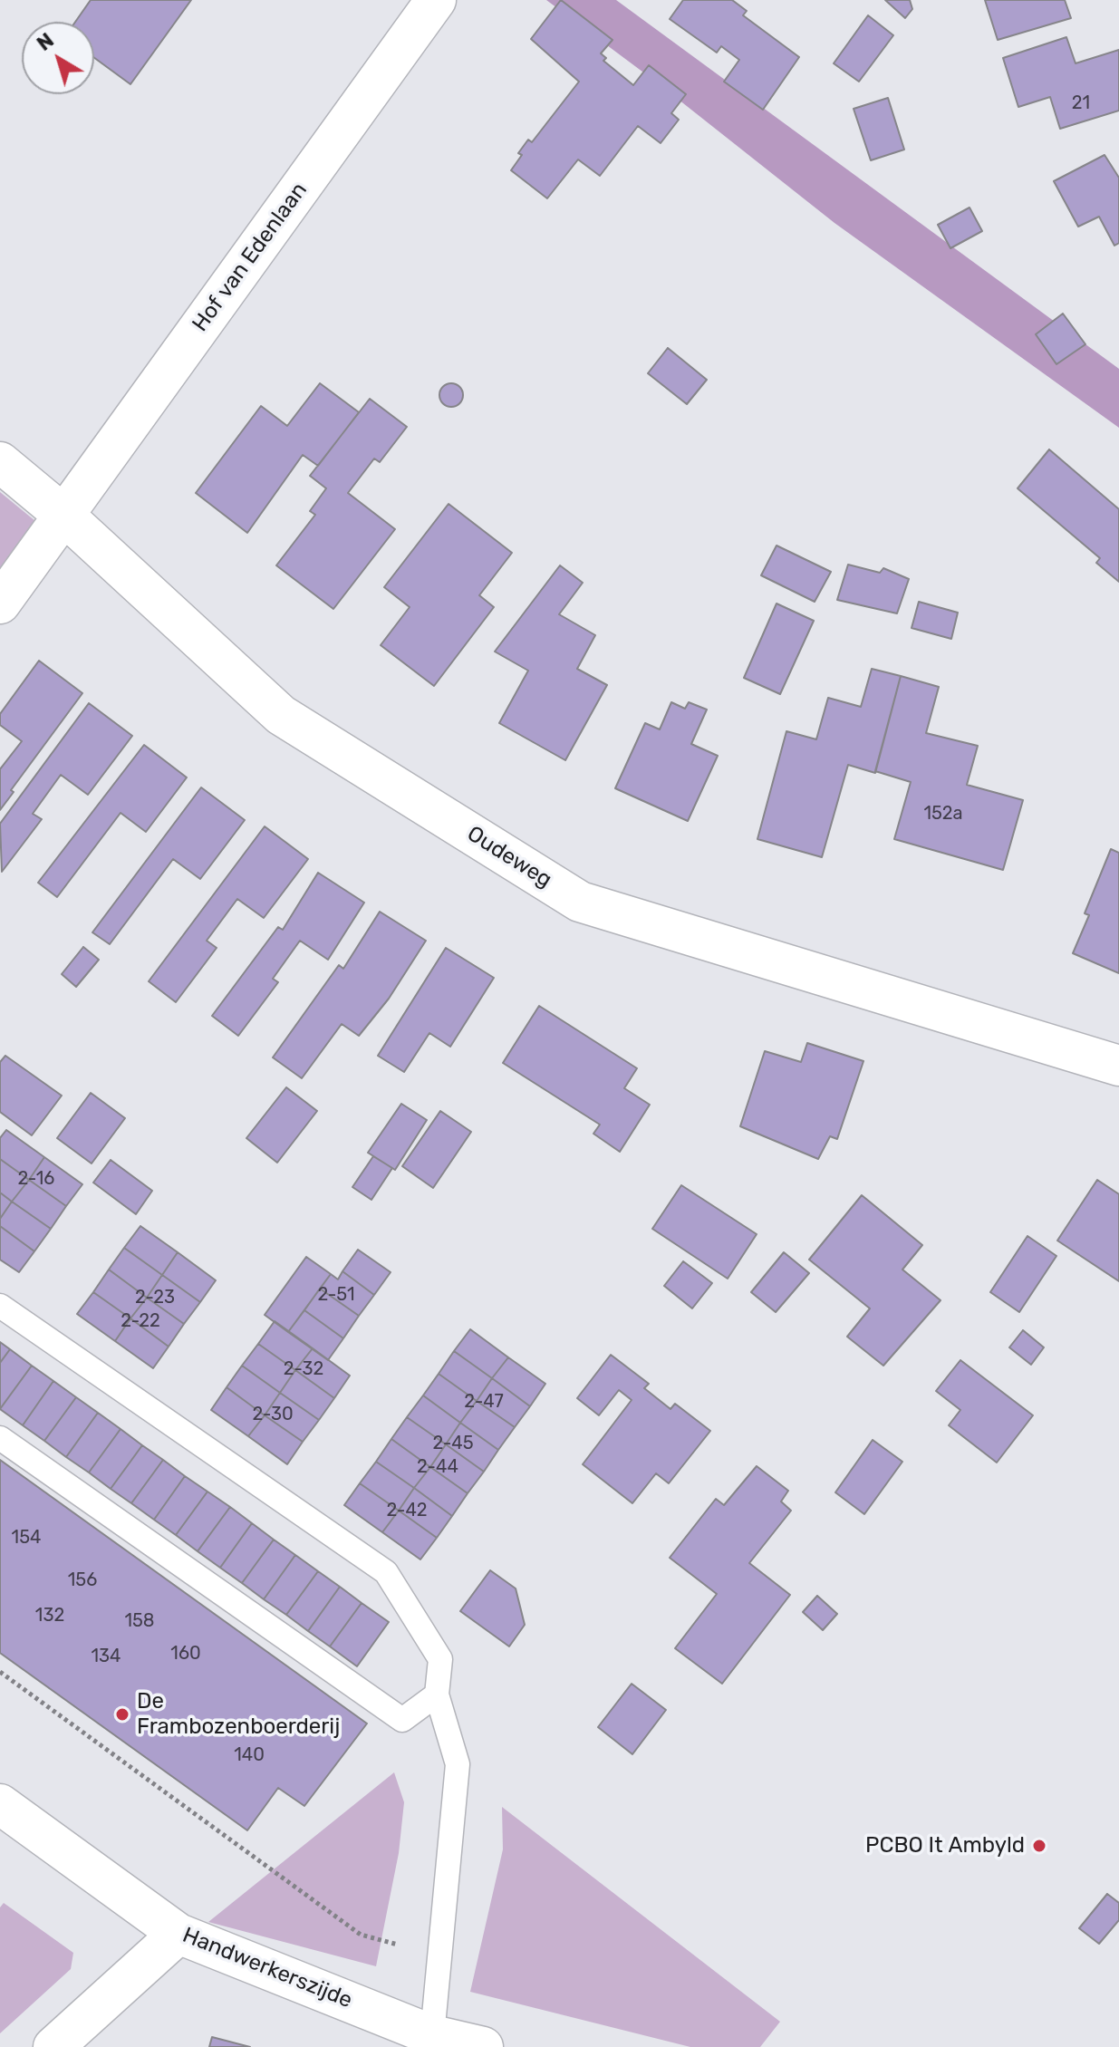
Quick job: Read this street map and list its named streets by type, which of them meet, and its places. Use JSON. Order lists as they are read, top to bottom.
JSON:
{
  "streets": {
    "street": ["Hof van Edenlaan", "Oudeweg", "Handwerkerszijde"]
  },
  "crossings": [
    ["Hof van Edenlaan", "Oudeweg"]
  ],
  "places": ["De Frambozenboerderij", "PCBO It Ambyld"],
  "house_numbers": [
    "21",
    "152a",
    "2-16",
    "2-51",
    "2-23",
    "2-22",
    "2-32",
    "2-47",
    "2-30",
    "2-45",
    "2-44",
    "2-42",
    "154",
    "156",
    "132",
    "158",
    "160",
    "134",
    "140"
  ],
  "north": "top left"
}
